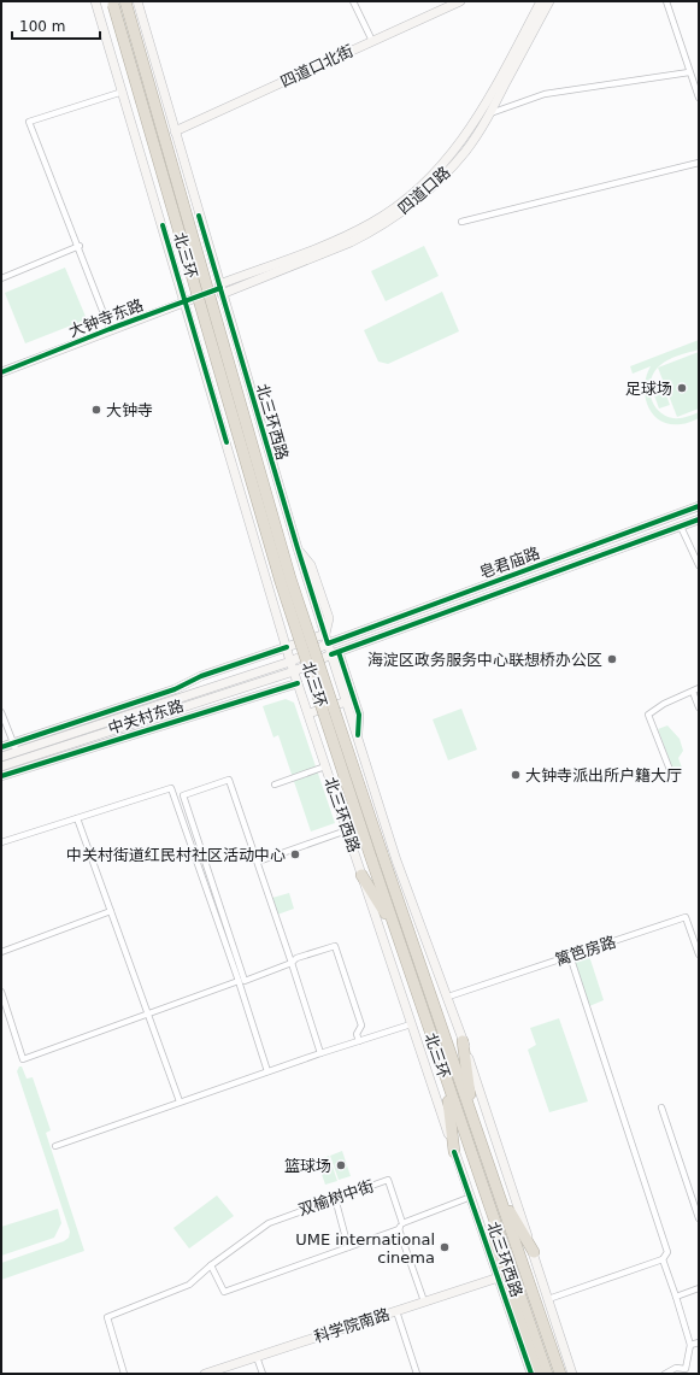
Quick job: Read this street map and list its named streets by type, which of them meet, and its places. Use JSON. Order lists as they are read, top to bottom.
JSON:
{
  "streets": {
    "highway": ["北三环"],
    "street": [
      "四道口北街",
      "四道口路",
      "大钟寺东路",
      "北三环西路",
      "皂君庙路",
      "中关村东路",
      "篱笆房路",
      "双榆树中街",
      "科学院南路"
    ]
  },
  "crossings": [
    ["四道口北街", "北三环西路"],
    ["四道口路", "大钟寺东路"],
    ["四道口路", "北三环西路"],
    ["大钟寺东路", "北三环西路"],
    ["北三环西路", "皂君庙路"],
    ["北三环西路", "中关村东路"],
    ["北三环西路", "篱笆房路"],
    ["北三环西路", "科学院南路"],
    ["皂君庙路", "中关村东路"]
  ],
  "places": [
    "足球场",
    "大钟寺",
    "海淀区政务服务中心联想桥办公区",
    "大钟寺派出所户籍大厅",
    "中关村街道红民村社区活动中心",
    "篮球场",
    "UME international cinema"
  ],
  "scale_bar": "100 m"
}
